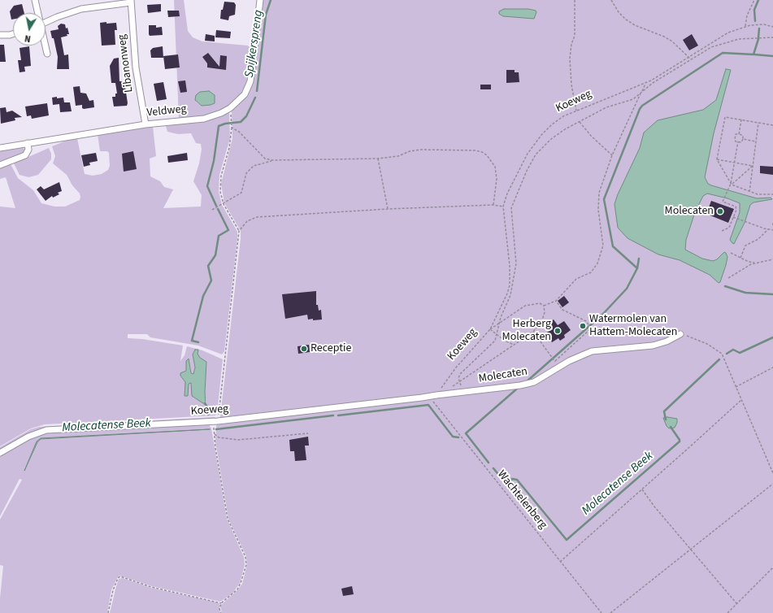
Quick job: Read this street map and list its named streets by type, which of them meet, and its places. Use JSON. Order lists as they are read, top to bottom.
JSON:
{
  "streets": {
    "street": [
      "Libanonweg",
      "Koeweg",
      "Veldweg",
      "Molecaten"
    ],
    "path": ["Wachtelenberg"]
  },
  "crossings": [
    ["Libanonweg", "Veldweg"],
    ["Koeweg", "Molecaten"],
    ["Koeweg", "Wachtelenberg"]
  ],
  "water": ["Spijkerspreng", "Molecatense Beek"],
  "places": [
    "Molecaten",
    "Watermolen van Hattem-Molecaten",
    "Herberg Molecaten",
    "Receptie"
  ],
  "north": "bottom"
}
